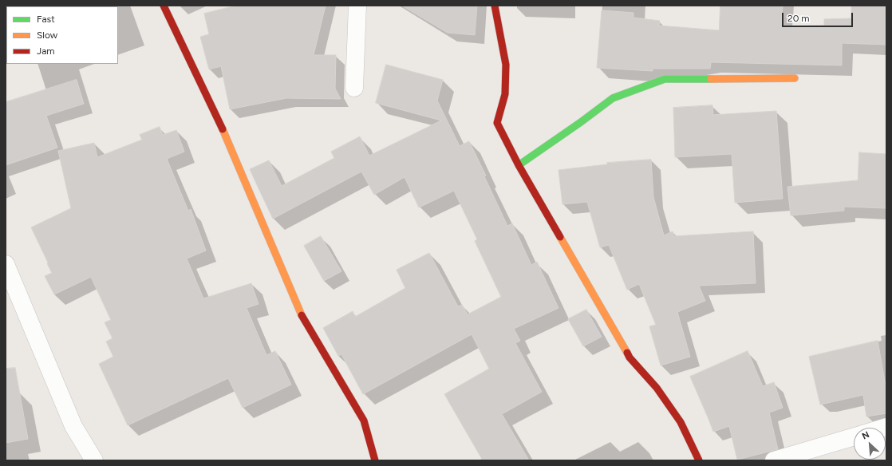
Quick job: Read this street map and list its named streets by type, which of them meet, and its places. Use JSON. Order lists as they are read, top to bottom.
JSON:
{
  "legend": ["Fast", "Slow", "Jam"],
  "scale_bar": "20 m",
  "north": "top left"
}
